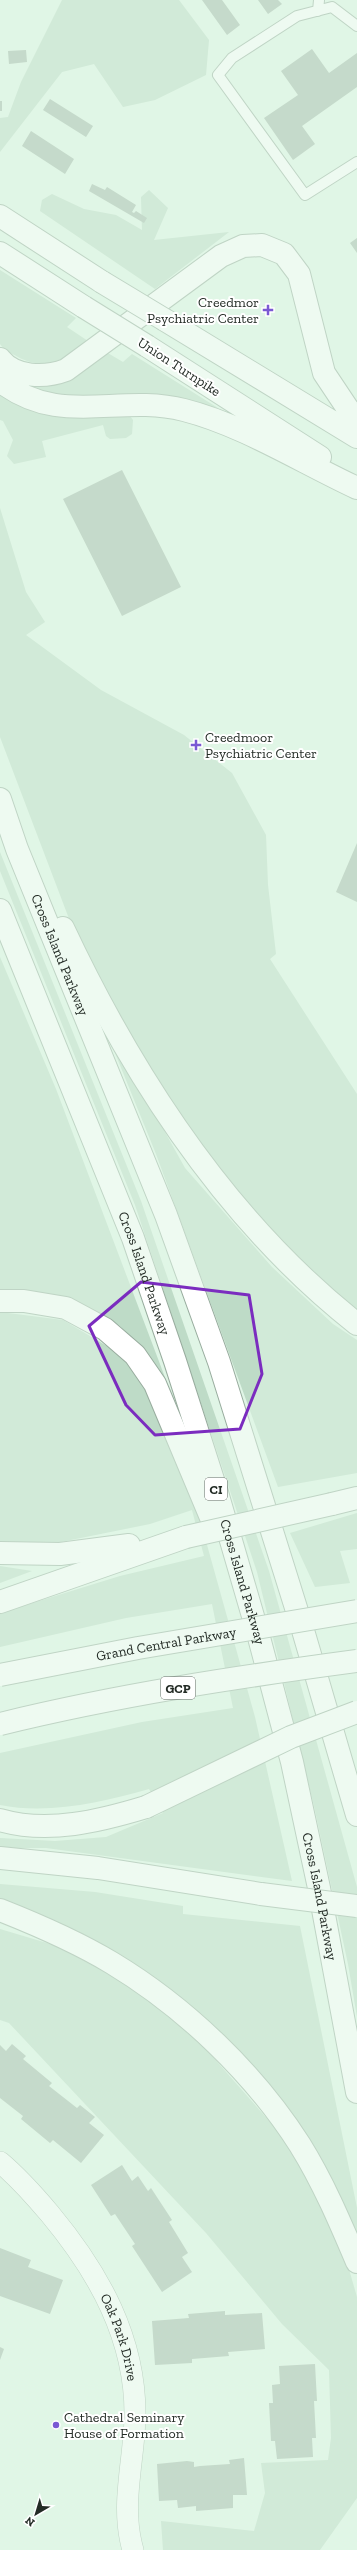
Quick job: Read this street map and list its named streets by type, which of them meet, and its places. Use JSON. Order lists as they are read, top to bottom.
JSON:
{
  "streets": {
    "main road": [
      "Union Turnpike",
      "Cross Island Parkway",
      "CI",
      "Grand Central Parkway",
      "GCP"
    ],
    "street": ["Oak Park Drive"]
  },
  "places": {
    "health": ["Creedmor Psychiatric Center", "Creedmoor Psychiatric Center"],
    "other": ["Cathedral Seminary House of Formation"]
  },
  "north": "bottom left"
}
